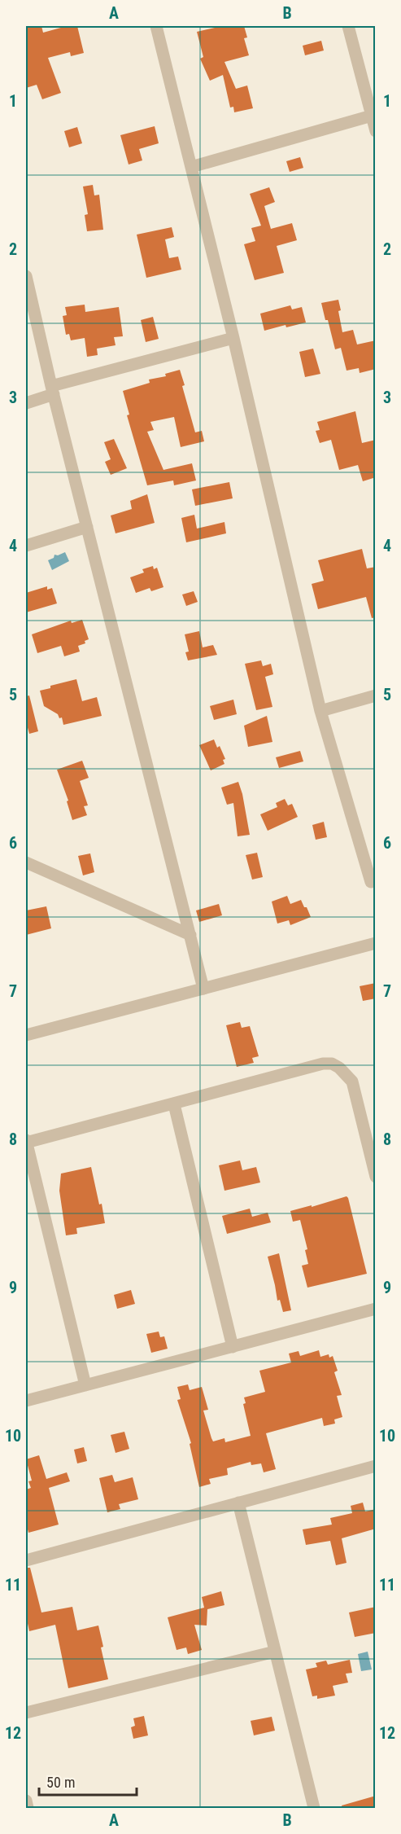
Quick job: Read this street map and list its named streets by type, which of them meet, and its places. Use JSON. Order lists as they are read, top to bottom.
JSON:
{
  "scale_bar": "50 m",
  "grid": {
    "columns": ["A", "B"],
    "rows": [
      "1",
      "2",
      "3",
      "4",
      "5",
      "6",
      "7",
      "8",
      "9",
      "10",
      "11",
      "12"
    ]
  }
}
